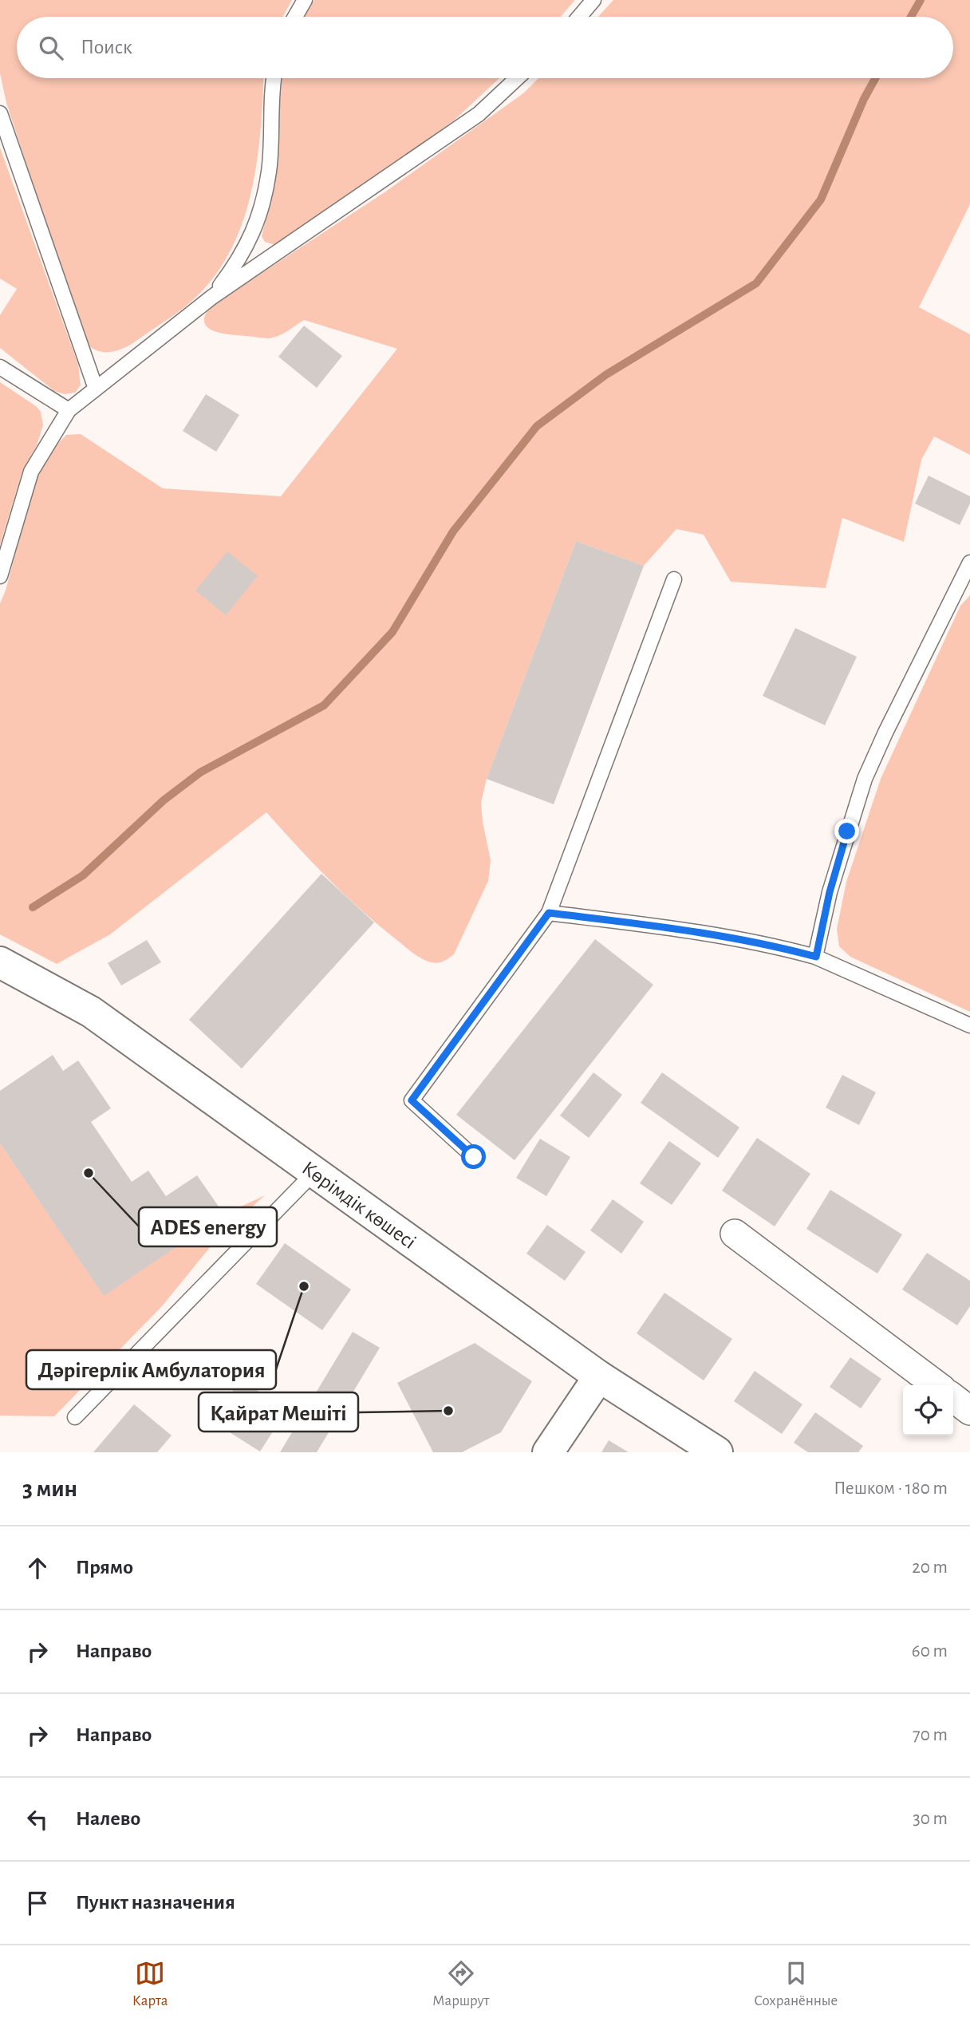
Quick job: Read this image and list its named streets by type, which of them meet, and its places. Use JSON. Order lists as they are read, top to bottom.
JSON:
{
  "streets": {
    "street": ["Көрімдік көшесі"]
  },
  "places": ["ADES energy", "Дәрігерлік Амбулатория", "Қайрат Мешіті"],
  "page": {
    "search": "Поиск",
    "heading": ["3 мин", "Пешком · 180 m"],
    "list": [
      ["Прямо", "20 m"],
      ["Направо", "60 m"],
      ["Направо", "70 m"],
      ["Налево", "30 m"],
      "Пункт назначения"
    ],
    "nav": ["Карта", "Маршрут", "Сохранённые"]
  }
}
